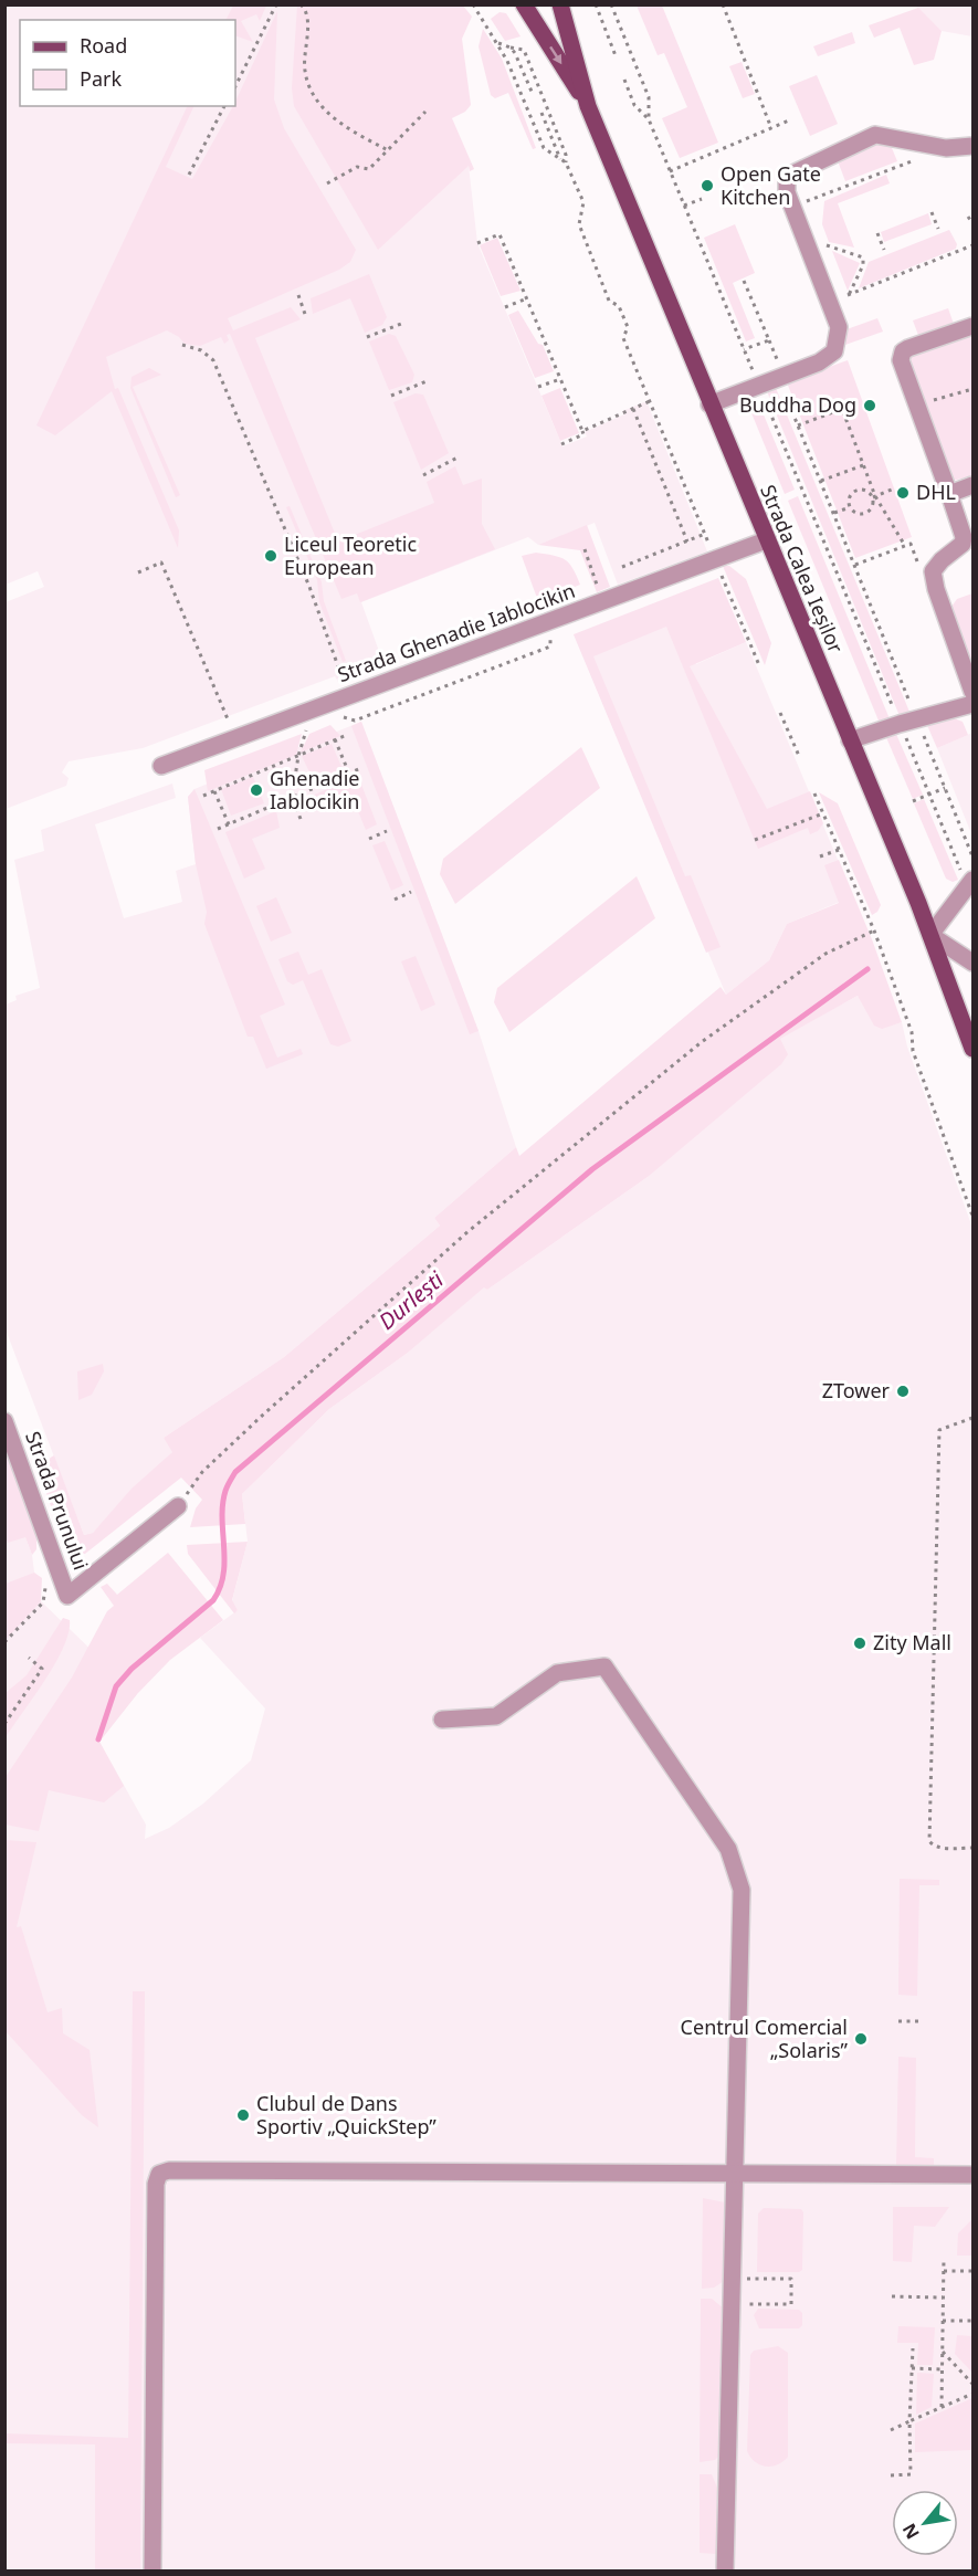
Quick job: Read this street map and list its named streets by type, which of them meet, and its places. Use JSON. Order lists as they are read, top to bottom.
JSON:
{
  "streets": {
    "main road": ["Strada Calea Ieșilor"],
    "street": ["Strada Ghenadie Iablocikin", "Strada Prunului"]
  },
  "crossings": [
    ["Strada Calea Ieșilor", "Strada Ghenadie Iablocikin"]
  ],
  "water": ["Durlești"],
  "places": [
    "Open Gate Kitchen",
    "Buddha Dog",
    "DHL",
    "Liceul Teoretic European",
    "Ghenadie Iablocikin",
    "ZTower",
    "Zity Mall",
    "Centrul Comercial „Solaris”",
    "Clubul de Dans Sportiv „QuickStep”"
  ],
  "legend": ["Road", "Park"],
  "north": "bottom left"
}
